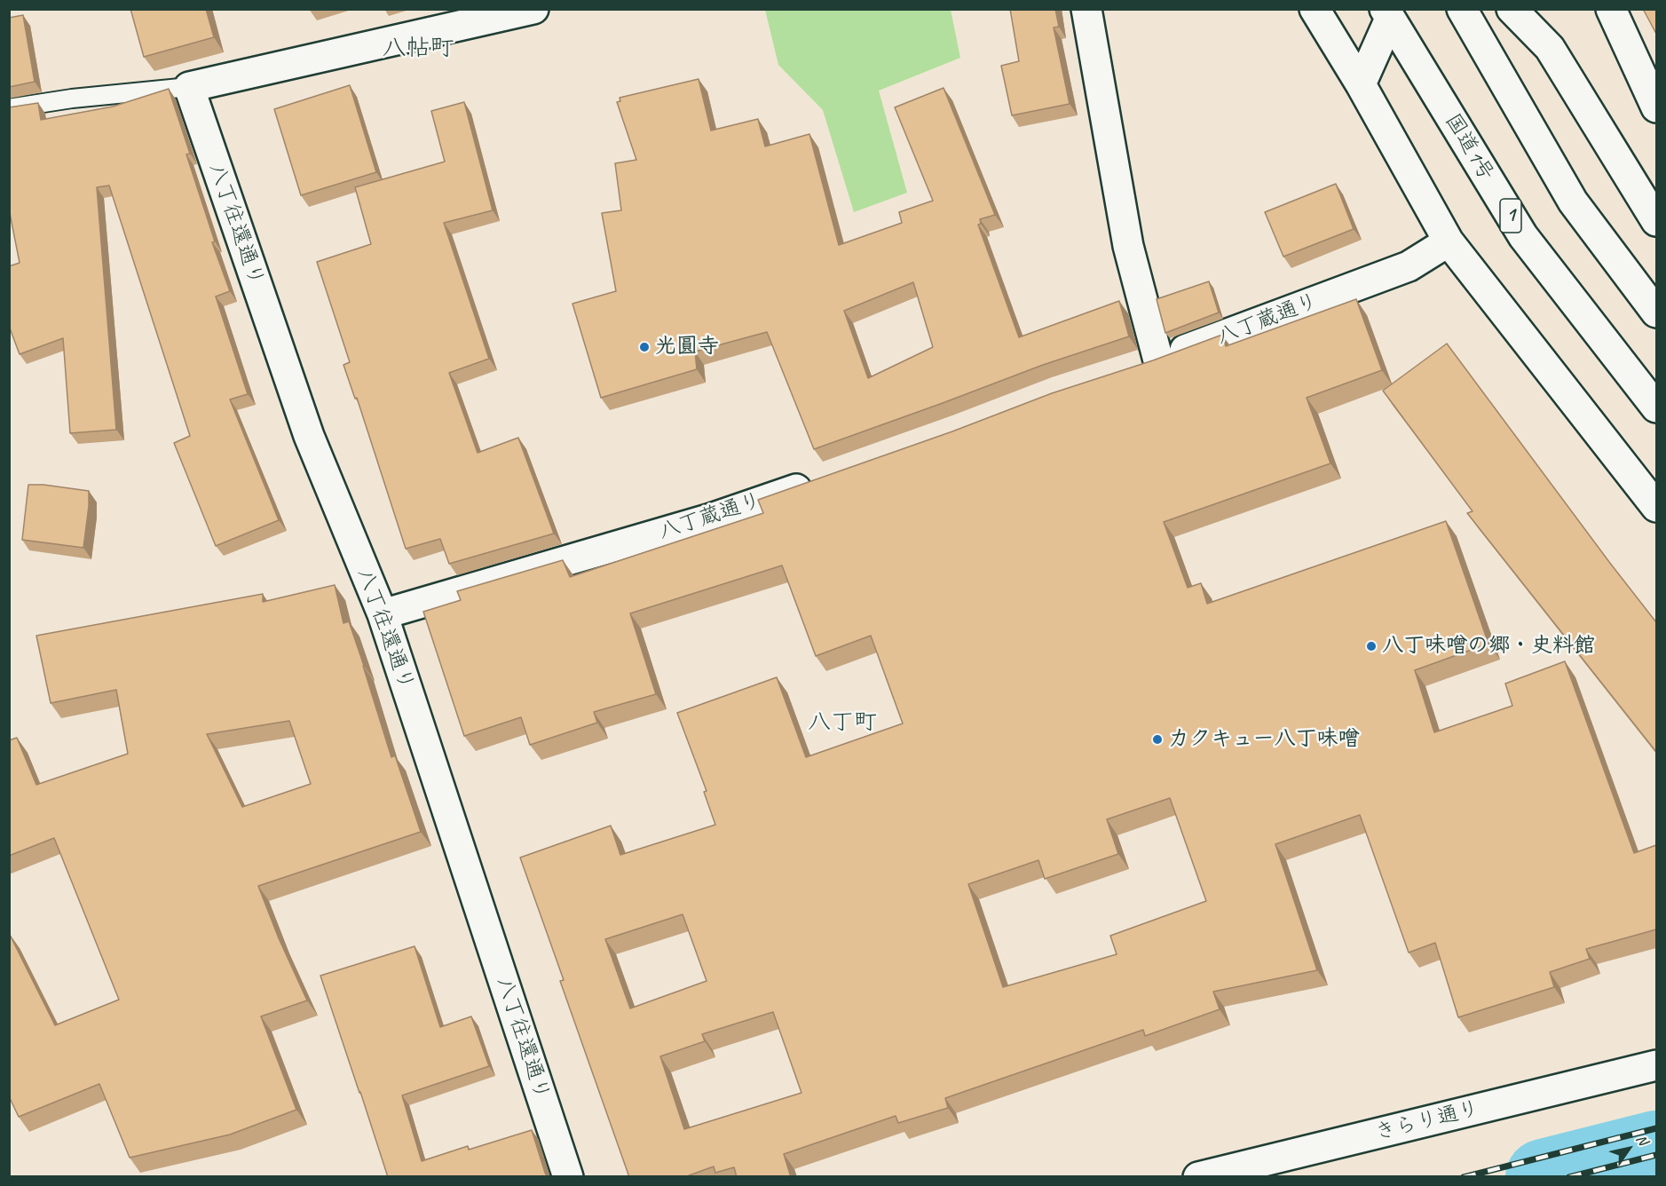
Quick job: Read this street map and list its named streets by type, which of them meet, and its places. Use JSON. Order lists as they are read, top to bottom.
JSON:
{
  "streets": {
    "main road": [
      "国道1号",
      "1",
      "八丁往還通り",
      "八丁蔵通り",
      "きらり通り"
    ]
  },
  "crossings": [
    ["八丁往還通り", "八丁蔵通り"]
  ],
  "districts": ["八帖町", "八丁町"],
  "places": ["光圓寺", "八丁味噌の郷・史料館", "カクキュー八丁味噌"],
  "north": "top right"
}
